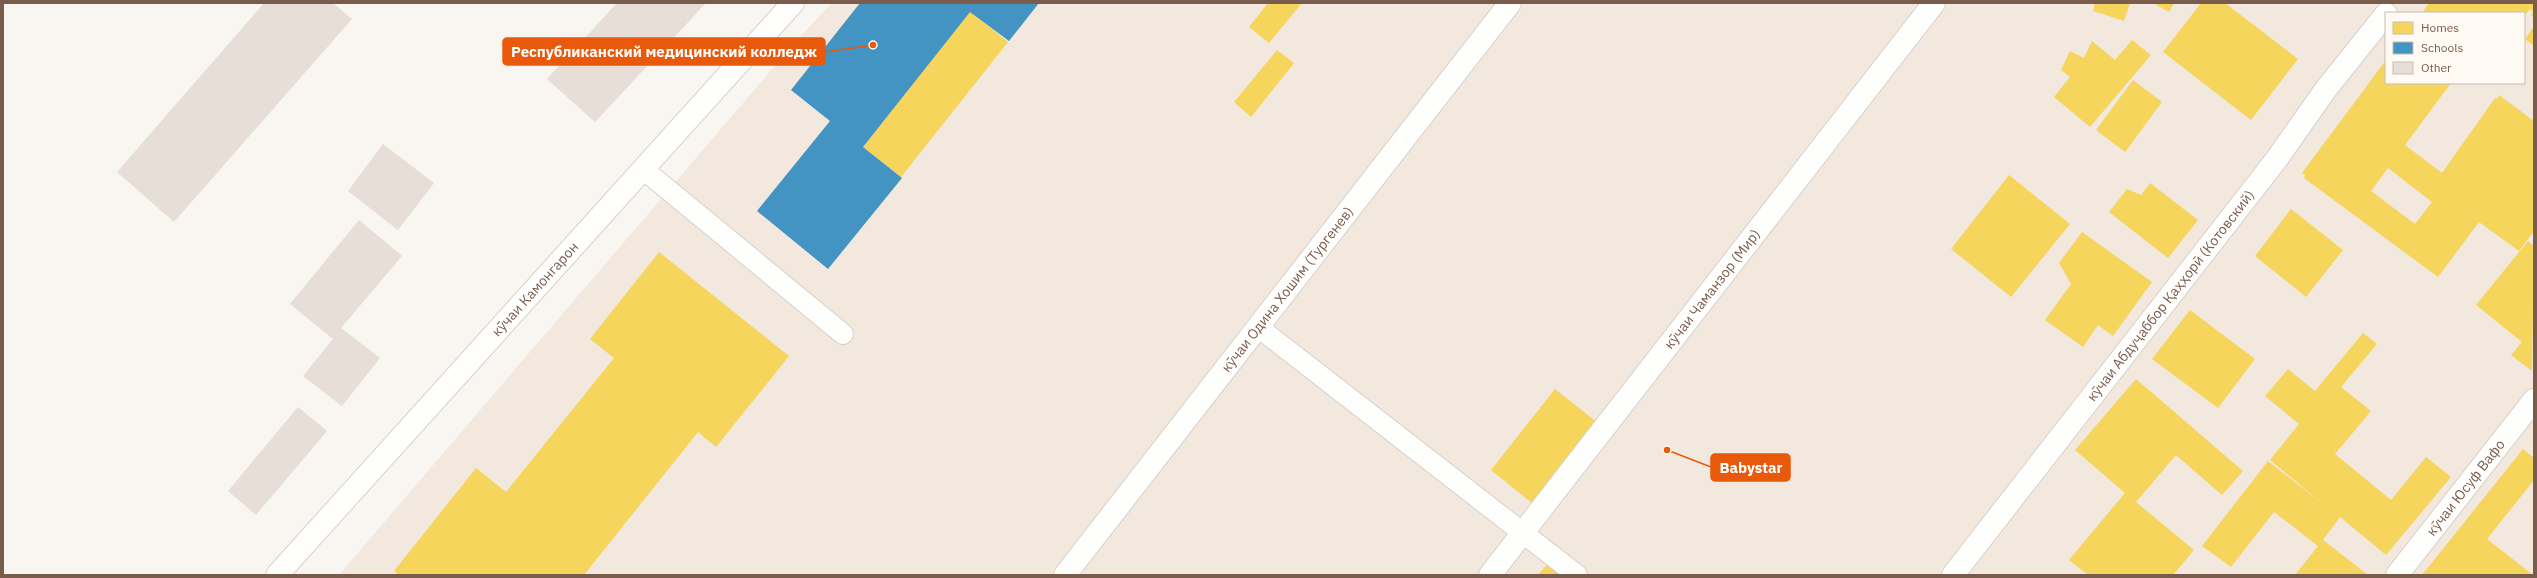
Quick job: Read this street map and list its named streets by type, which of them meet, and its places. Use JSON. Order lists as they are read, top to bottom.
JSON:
{
  "streets": {
    "street": [
      "кӯчаи Камонгарон",
      "кӯчаи Одина Хошим (Тургенев)",
      "кӯчаи Чаманзор (Мир)",
      "кӯчаи Абдуҷаббор Қаҳҳорӣ (Котовский)",
      "кӯчаи Юсуф Вафо"
    ]
  },
  "places": ["Республиканский медицинский колледж", "Babystar"],
  "legend": ["Homes", "Schools", "Other"]
}
